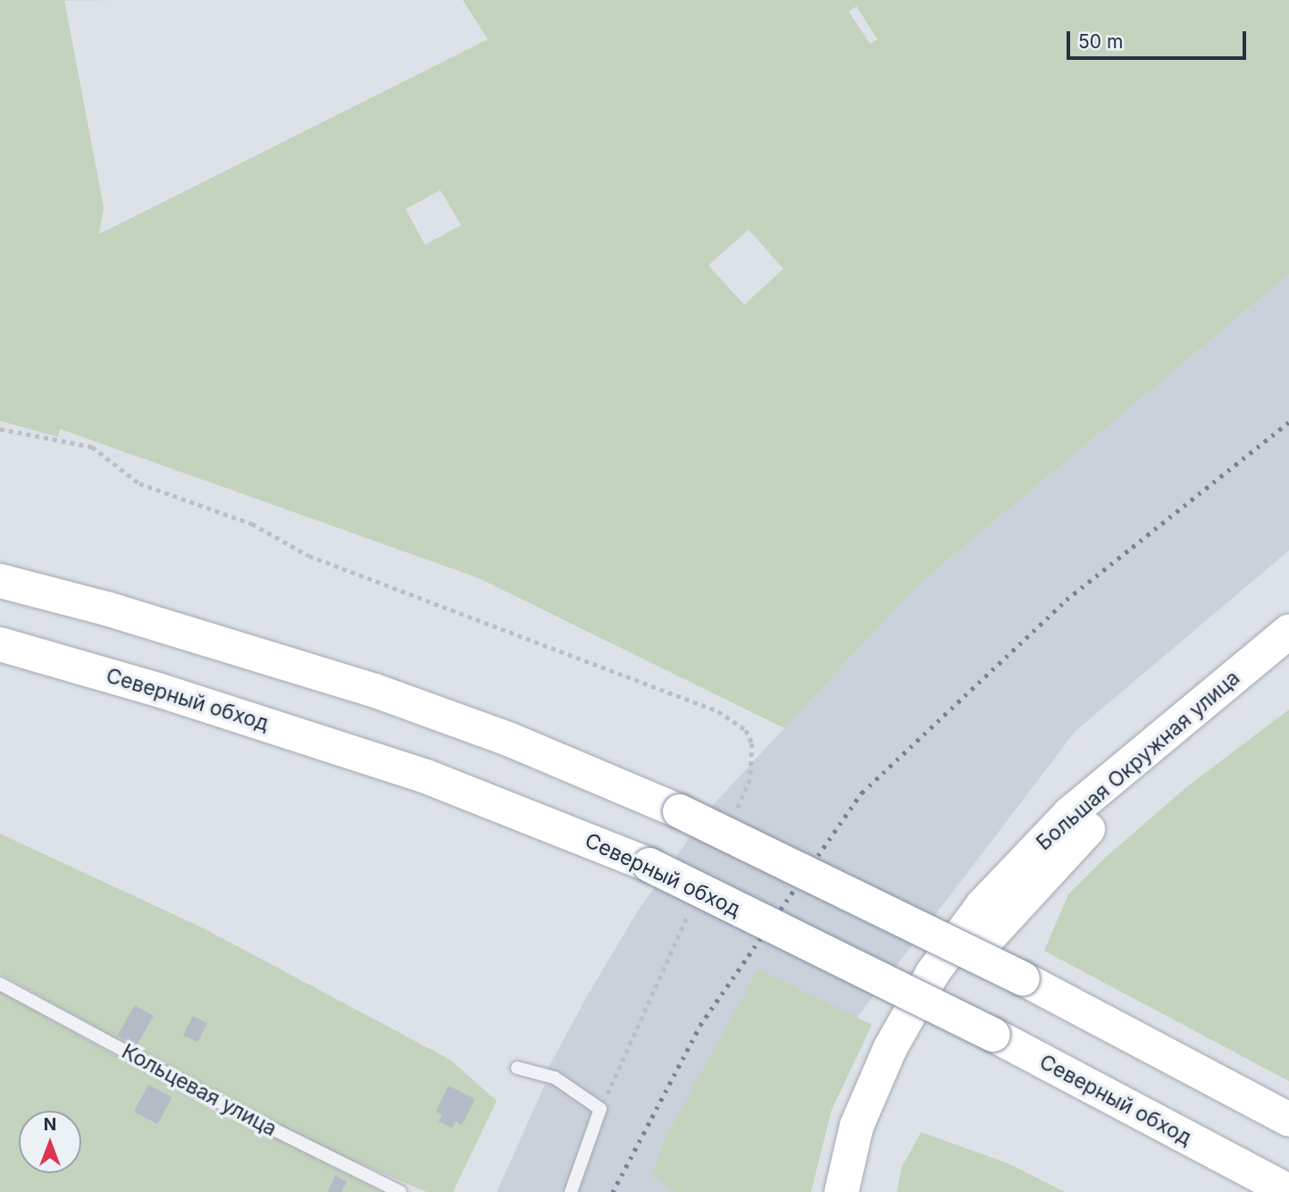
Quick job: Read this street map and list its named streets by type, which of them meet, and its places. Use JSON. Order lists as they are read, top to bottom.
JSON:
{
  "streets": {
    "main road": ["Северный обход", "Большая Окружная улица"],
    "lane": ["Кольцевая улица"]
  },
  "scale_bar": "50 m",
  "north": "top"
}
